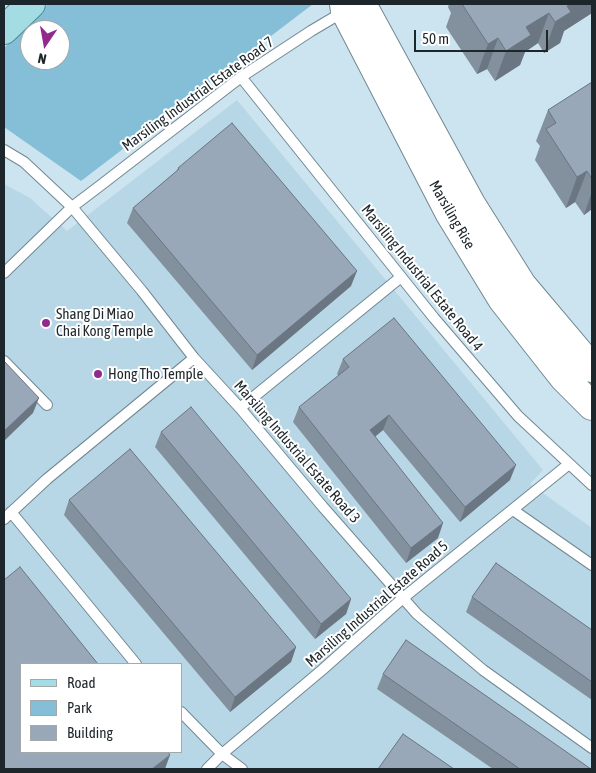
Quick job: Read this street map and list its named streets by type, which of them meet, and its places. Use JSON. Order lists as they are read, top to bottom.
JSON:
{
  "streets": {
    "street": ["Marsiling Rise"],
    "lane": [
      "Marsiling Industrial Estate Road 7",
      "Marsiling Industrial Estate Road 4",
      "Marsiling Industrial Estate Road 3",
      "Marsiling Industrial Estate Road 5"
    ]
  },
  "crossings": [
    ["Marsiling Industrial Estate Road 7", "Marsiling Rise"],
    ["Marsiling Industrial Estate Road 7", "Marsiling Industrial Estate Road 4"],
    ["Marsiling Industrial Estate Road 7", "Marsiling Industrial Estate Road 3"],
    ["Marsiling Industrial Estate Road 4", "Marsiling Industrial Estate Road 5"],
    ["Marsiling Industrial Estate Road 3", "Marsiling Industrial Estate Road 5"]
  ],
  "places": ["Shang Di Miao Chai Kong Temple", "Hong Tho Temple"],
  "legend": ["Road", "Park", "Building"],
  "scale_bar": "50 m",
  "north": "bottom"
}
